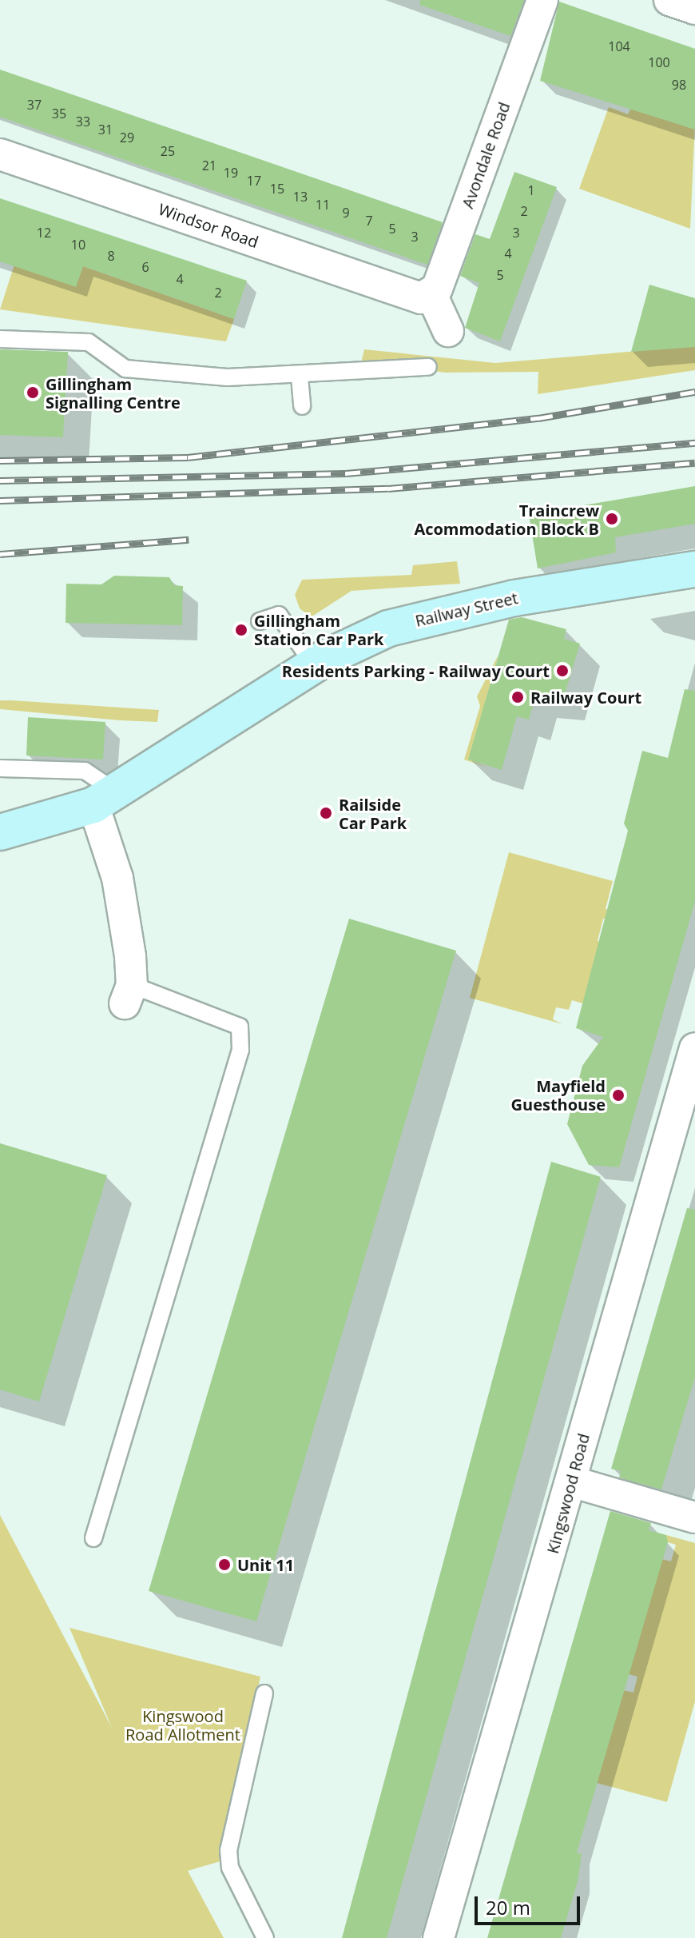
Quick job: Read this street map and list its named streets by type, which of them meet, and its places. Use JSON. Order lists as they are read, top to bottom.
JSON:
{
  "streets": {
    "street": [
      "Avondale Road",
      "Windsor Road",
      "Railway Street",
      "Kingswood Road"
    ]
  },
  "crossings": [
    ["Avondale Road", "Windsor Road"]
  ],
  "parks": ["Kingswood Road Allotment"],
  "places": [
    "Gillingham Signalling Centre",
    "Traincrew Acommodation Block B",
    "Gillingham Station Car Park",
    "Residents Parking - Railway Court",
    "Railway Court",
    "Railside Car Park",
    "Mayfield Guesthouse",
    "Unit 11"
  ],
  "house_numbers": [
    "104",
    "100",
    "98",
    "37",
    "35",
    "33",
    "31",
    "29",
    "25",
    "21",
    "19",
    "17",
    "15",
    "1",
    "13",
    "11",
    "2",
    "9",
    "7",
    "5",
    "12",
    "3",
    "3",
    "10",
    "4",
    "8",
    "6",
    "5",
    "4",
    "2"
  ],
  "scale_bar": "20 m"
}
